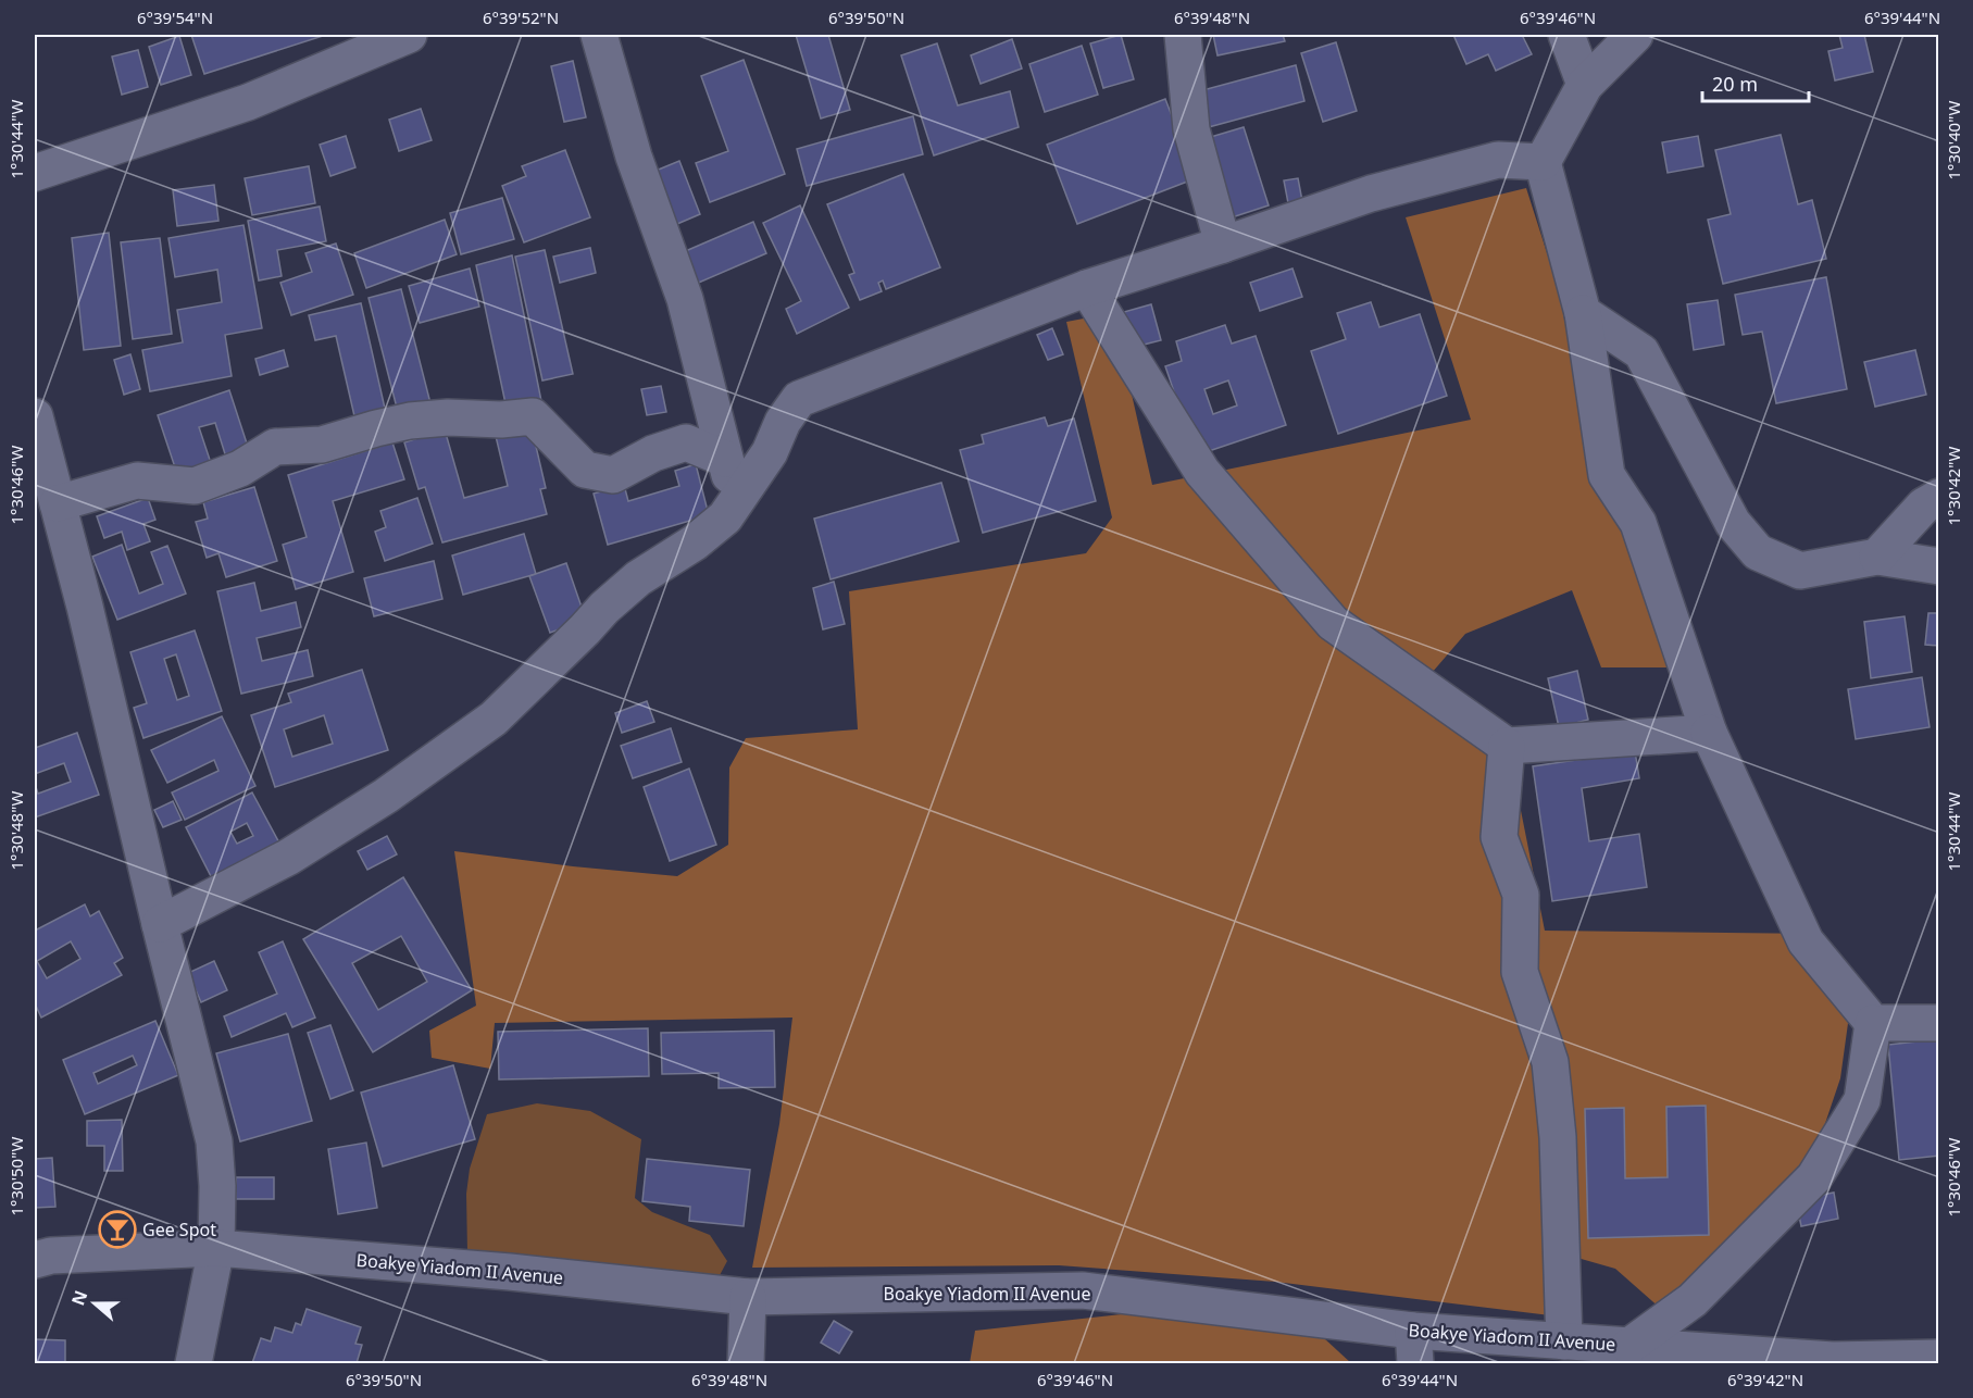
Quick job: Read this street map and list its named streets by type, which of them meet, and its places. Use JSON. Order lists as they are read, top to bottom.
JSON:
{
  "streets": {
    "street": ["Boakye Yiadom II Avenue"]
  },
  "places": {
    "bar": ["Gee Spot"]
  },
  "scale_bar": "20 m",
  "north": "left",
  "coordinates": [
    "6°39'54\"N",
    "6°39'52\"N",
    "6°39'50\"N",
    "6°39'48\"N",
    "6°39'46\"N",
    "6°39'44\"N",
    "1°30'44\"W",
    "1°30'40\"W",
    "1°30'46\"W",
    "1°30'42\"W",
    "1°30'48\"W",
    "1°30'50\"W",
    "6°39'42\"N"
  ]
}
